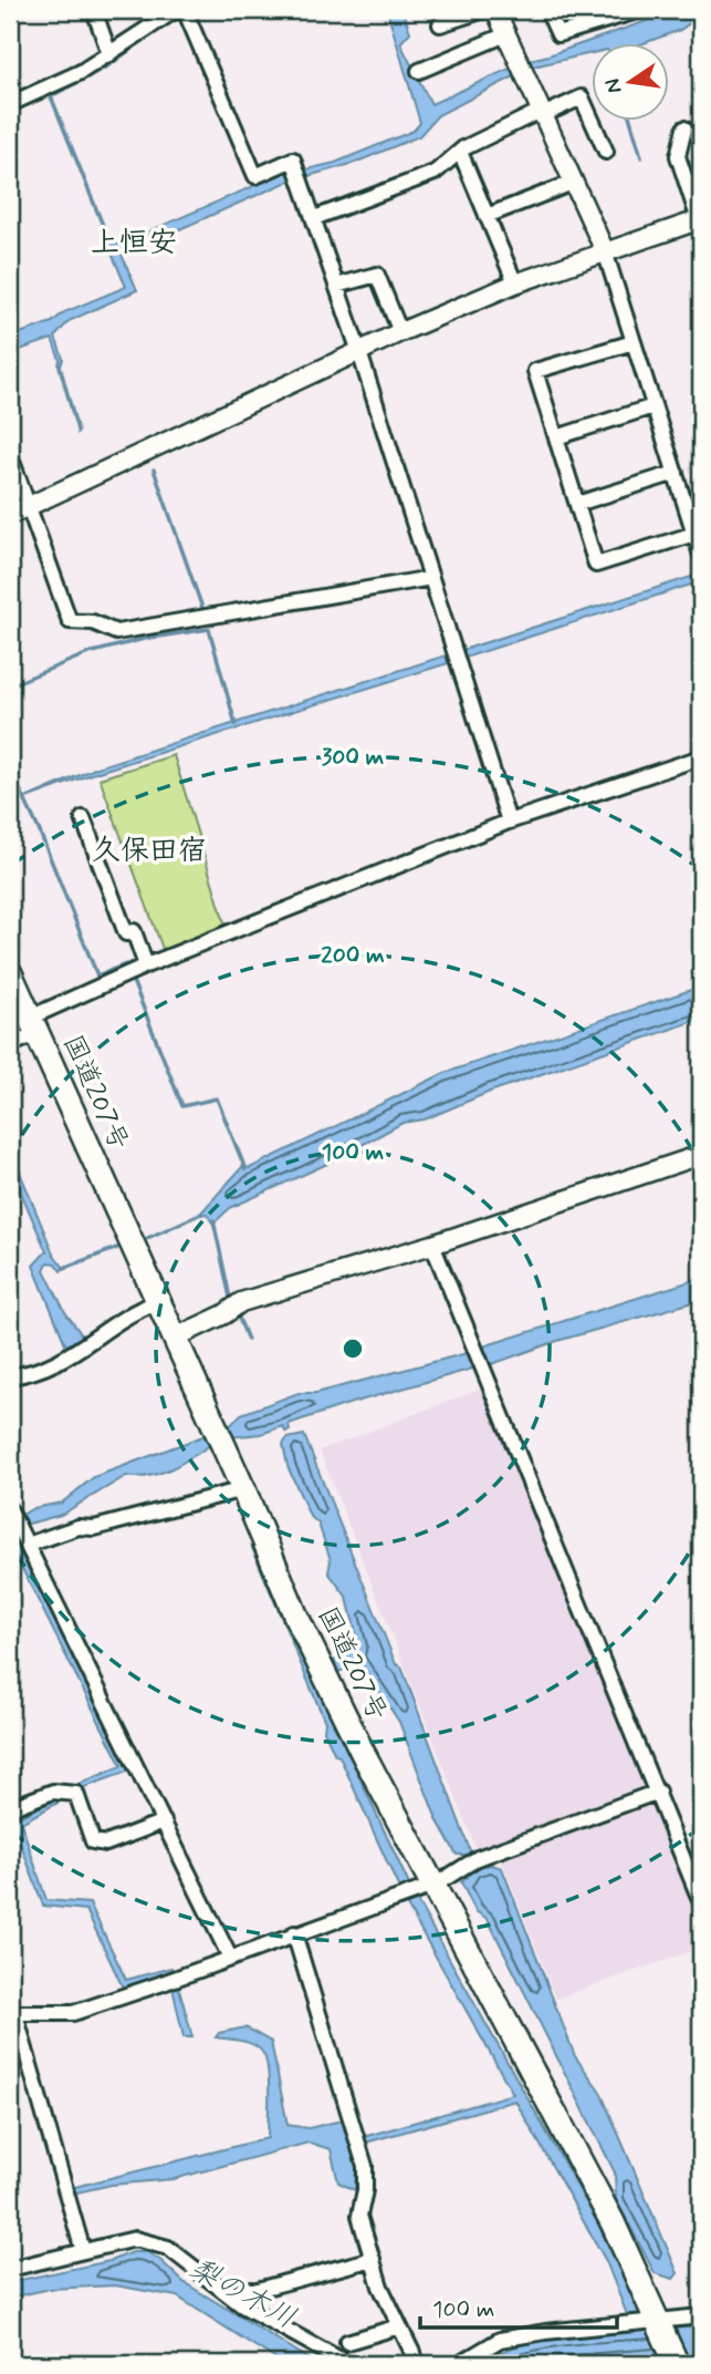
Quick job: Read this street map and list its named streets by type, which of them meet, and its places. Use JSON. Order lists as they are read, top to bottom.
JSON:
{
  "streets": {
    "highway": ["国道207号"]
  },
  "districts": ["上恒安", "久保田宿"],
  "water": ["梨の木川"],
  "scale_bar": "100 m",
  "north": "left",
  "rings": ["300 m", "200 m", "100 m"]
}
